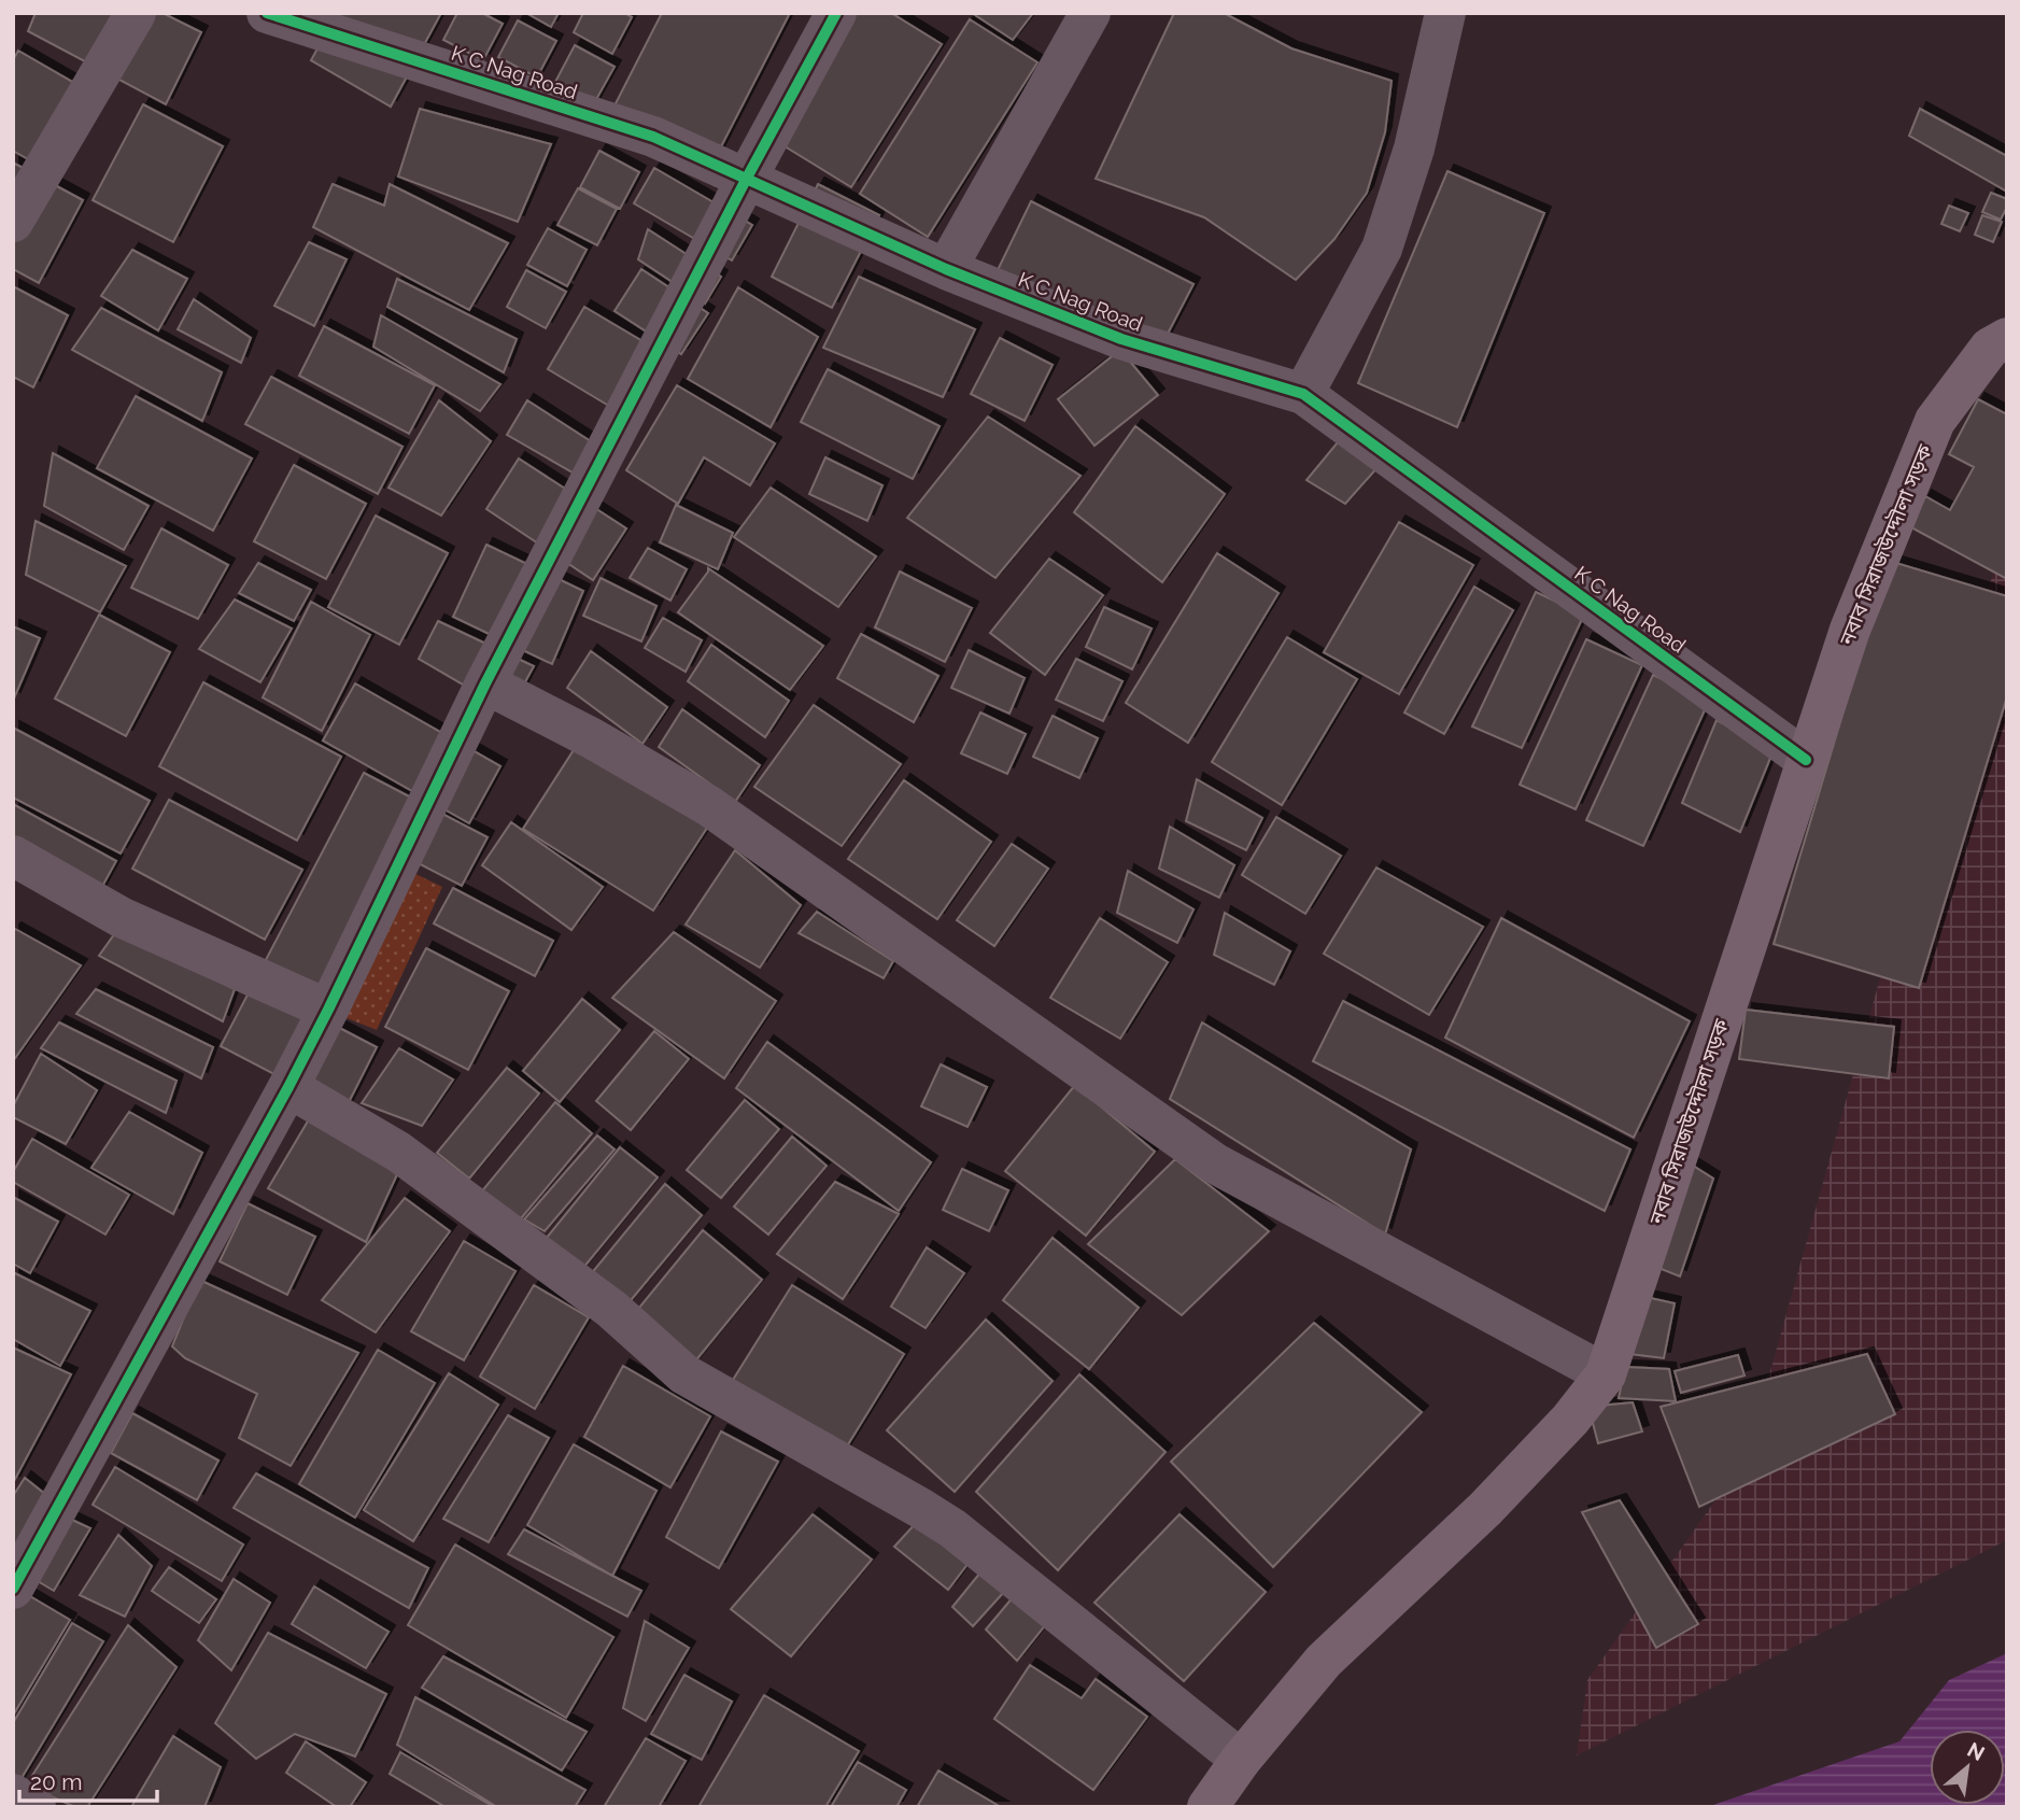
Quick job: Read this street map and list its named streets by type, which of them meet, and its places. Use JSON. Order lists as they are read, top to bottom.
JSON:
{
  "streets": {
    "street": ["K C Nag Road", "নবাব সিরাজউদ্দৌলা সড়ক"]
  },
  "crossings": [
    ["K C Nag Road", "নবাব সিরাজউদ্দৌলা সড়ক"]
  ],
  "scale_bar": "20 m",
  "north": "top right"
}
